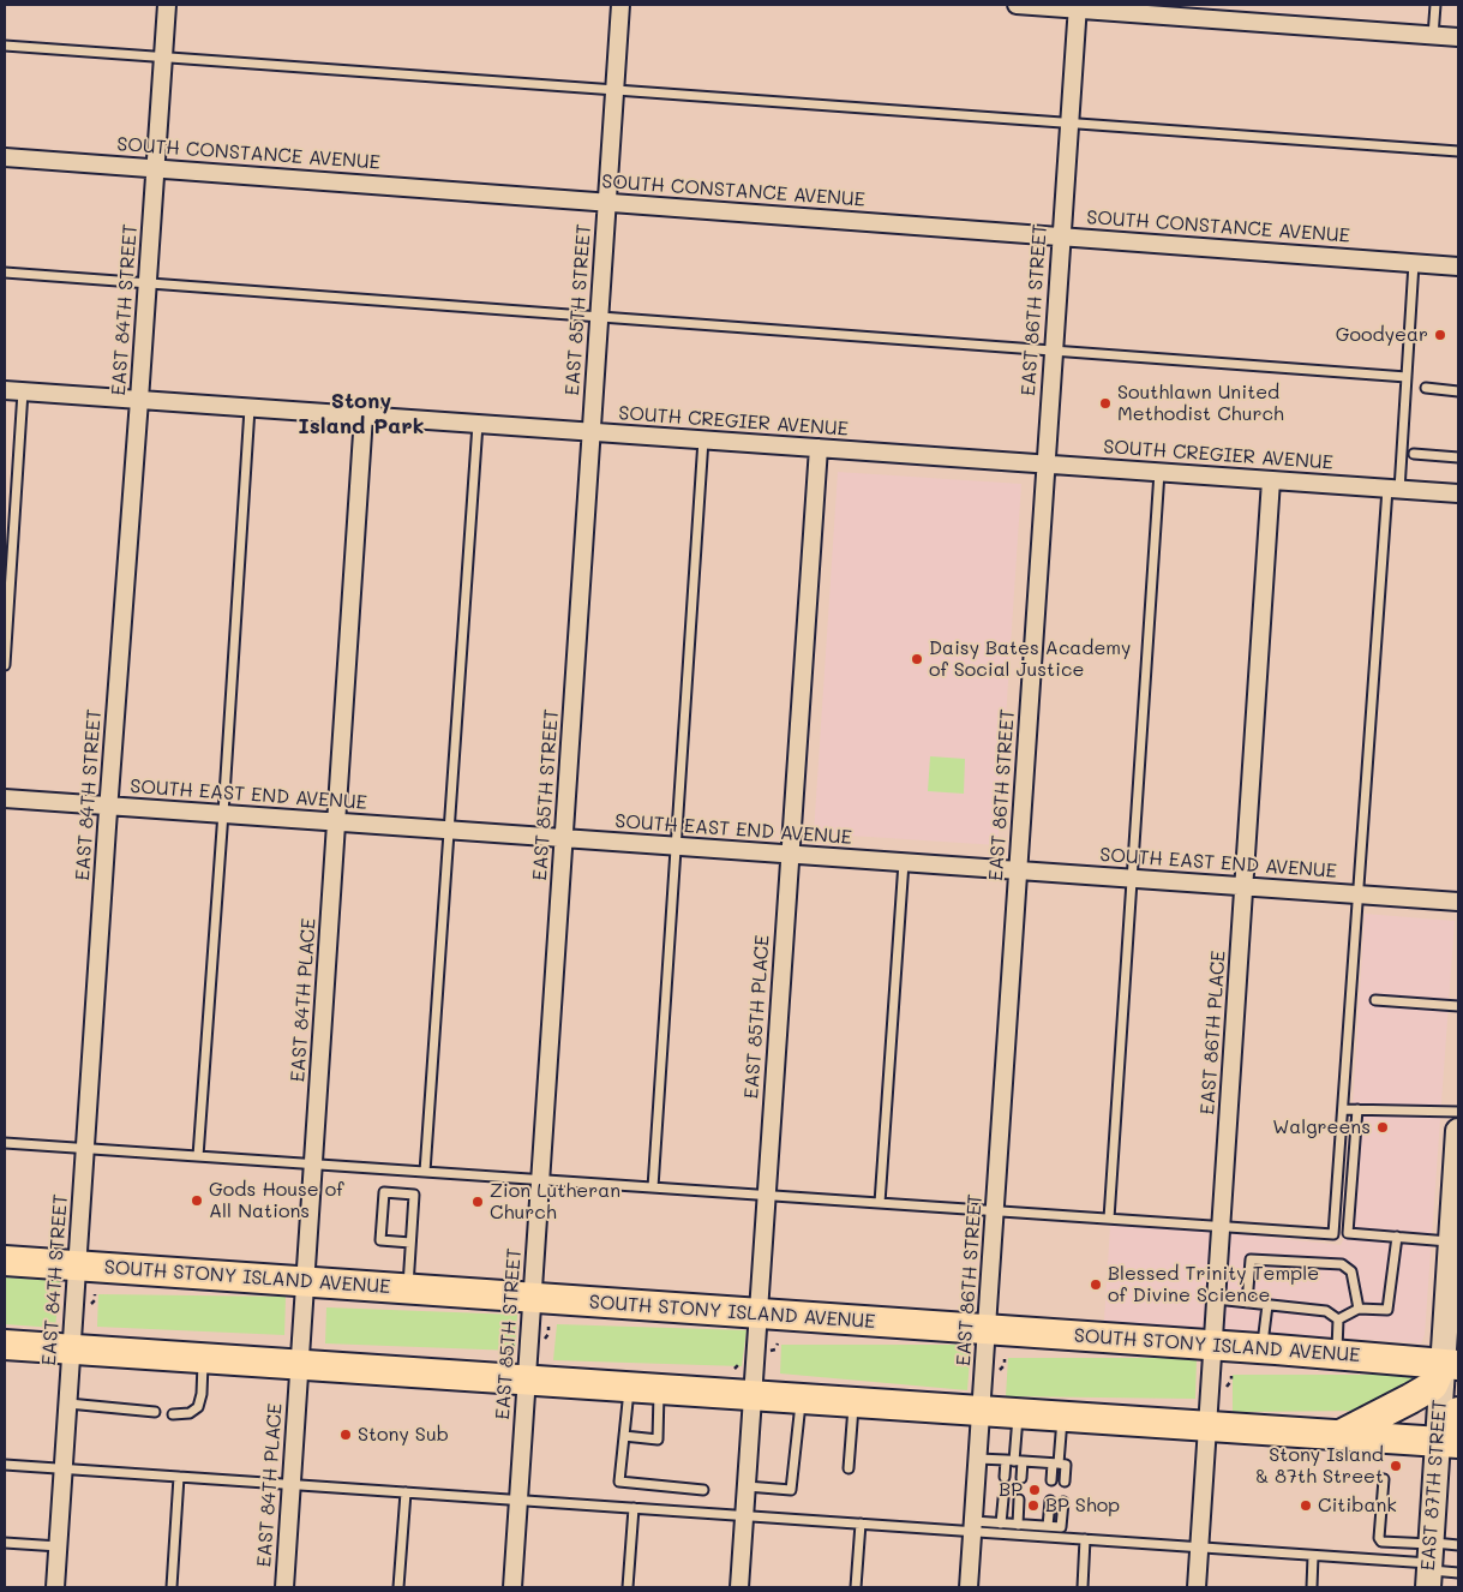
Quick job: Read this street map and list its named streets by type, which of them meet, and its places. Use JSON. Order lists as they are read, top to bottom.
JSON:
{
  "streets": {
    "highway": ["SOUTH STONY ISLAND AVENUE"],
    "main road": ["EAST 87TH STREET"],
    "street": [
      "SOUTH CONSTANCE AVENUE",
      "EAST 84TH STREET",
      "EAST 85TH STREET",
      "EAST 86TH STREET",
      "SOUTH CREGIER AVENUE",
      "SOUTH EAST END AVENUE",
      "EAST 84TH PLACE",
      "EAST 85TH PLACE",
      "EAST 86TH PLACE"
    ]
  },
  "crossings": [
    ["SOUTH CONSTANCE AVENUE", "EAST 84TH STREET"],
    ["SOUTH CONSTANCE AVENUE", "EAST 85TH STREET"],
    ["SOUTH CONSTANCE AVENUE", "EAST 86TH STREET"],
    ["EAST 84TH STREET", "SOUTH CREGIER AVENUE"],
    ["EAST 84TH STREET", "SOUTH EAST END AVENUE"],
    ["EAST 84TH STREET", "SOUTH STONY ISLAND AVENUE"],
    ["EAST 85TH STREET", "SOUTH CREGIER AVENUE"],
    ["EAST 85TH STREET", "SOUTH EAST END AVENUE"],
    ["EAST 85TH STREET", "SOUTH STONY ISLAND AVENUE"],
    ["EAST 86TH STREET", "SOUTH CREGIER AVENUE"],
    ["EAST 86TH STREET", "SOUTH EAST END AVENUE"],
    ["EAST 86TH STREET", "SOUTH STONY ISLAND AVENUE"],
    ["SOUTH CREGIER AVENUE", "EAST 84TH PLACE"],
    ["SOUTH CREGIER AVENUE", "EAST 85TH PLACE"],
    ["SOUTH CREGIER AVENUE", "EAST 86TH PLACE"],
    ["SOUTH EAST END AVENUE", "EAST 84TH PLACE"],
    ["SOUTH EAST END AVENUE", "EAST 85TH PLACE"],
    ["SOUTH EAST END AVENUE", "EAST 86TH PLACE"],
    ["EAST 84TH PLACE", "SOUTH STONY ISLAND AVENUE"],
    ["EAST 85TH PLACE", "SOUTH STONY ISLAND AVENUE"],
    ["EAST 86TH PLACE", "SOUTH STONY ISLAND AVENUE"],
    ["SOUTH STONY ISLAND AVENUE", "EAST 87TH STREET"]
  ],
  "districts": ["Stony Island Park"],
  "places": [
    "Goodyear",
    "Southlawn United Methodist Church",
    "Daisy Bates Academy of Social Justice",
    "Walgreens",
    "Gods House of All Nations",
    "Zion Lutheran Church",
    "Blessed Trinity Temple of Divine Science",
    "Stony Sub",
    "Stony Island & 87th Street",
    "BP",
    "BP Shop",
    "Citibank"
  ]
}
